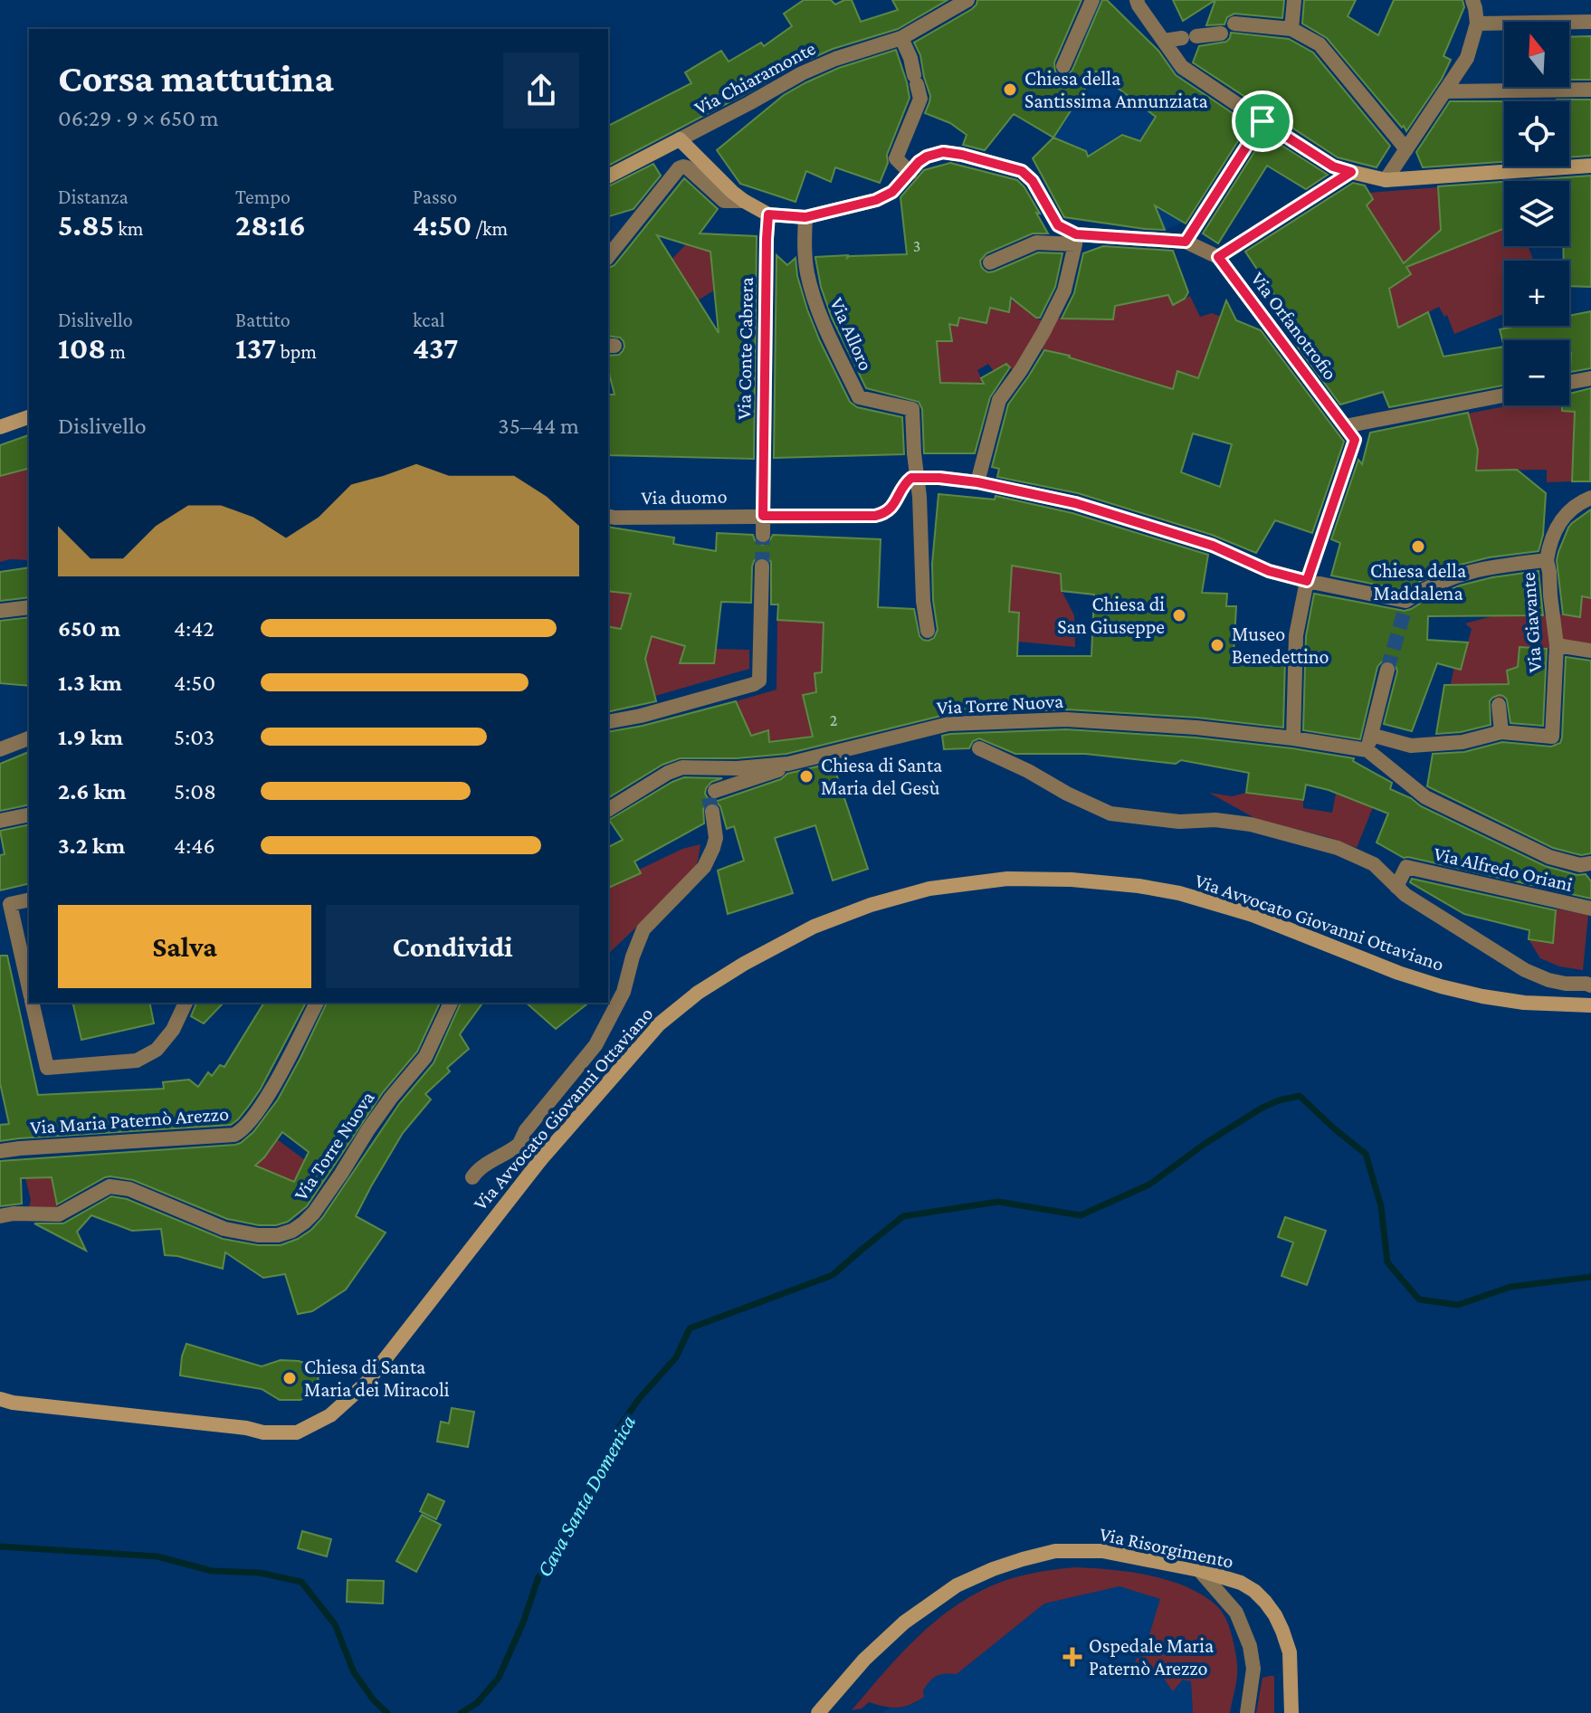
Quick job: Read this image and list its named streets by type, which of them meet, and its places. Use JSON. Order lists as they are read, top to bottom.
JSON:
{
  "streets": {
    "street": [
      "Via Chiaramonte",
      "Via Orfanotrofio",
      "Via Alloro",
      "Via Conte Cabrera",
      "Via duomo",
      "Via Giavante",
      "Via Torre Nuova",
      "Via Alfredo Oriani",
      "Via Avvocato Giovanni Ottaviano",
      "Via Maria Paternò Arezzo",
      "Via Risorgimento"
    ]
  },
  "crossings": [
    ["Via Alloro", "Via duomo"],
    ["Via Conte Cabrera", "Via duomo"]
  ],
  "water": ["Cava Santa Domenica"],
  "places": {
    "other": [
      "Chiesa della Santissima Annunziata",
      "Chiesa della Maddalena",
      "Chiesa di San Giuseppe",
      "Museo Benedettino",
      "Chiesa di Santa Maria del Gesù",
      "Chiesa di Santa Maria dei Miracoli"
    ],
    "health": ["Ospedale Maria Paternò Arezzo"]
  },
  "house_numbers": ["3", "2"],
  "north": "top",
  "page": {
    "map_buttons": ["+", "−"],
    "heading": ["Corsa mattutina", "06:29 · 9 × 650 m"],
    "stats": [
      ["Distanza", "5.85 km"],
      ["Tempo", "28:16"],
      ["Passo", "4:50 /km"],
      ["Dislivello", "108 m"],
      ["Battito", "137 bpm"],
      ["kcal", "437"]
    ],
    "chart": ["Dislivello", "35–44 m"],
    "list": [
      {
        "name": "650 m",
        "note": "4:42"
      },
      {
        "name": "1.3 km",
        "note": "4:50"
      },
      {
        "name": "1.9 km",
        "note": "5:03"
      },
      {
        "name": "2.6 km",
        "note": "5:08"
      },
      {
        "name": "3.2 km",
        "note": "4:46"
      }
    ],
    "buttons": ["Salva", "Condividi"]
  }
}
